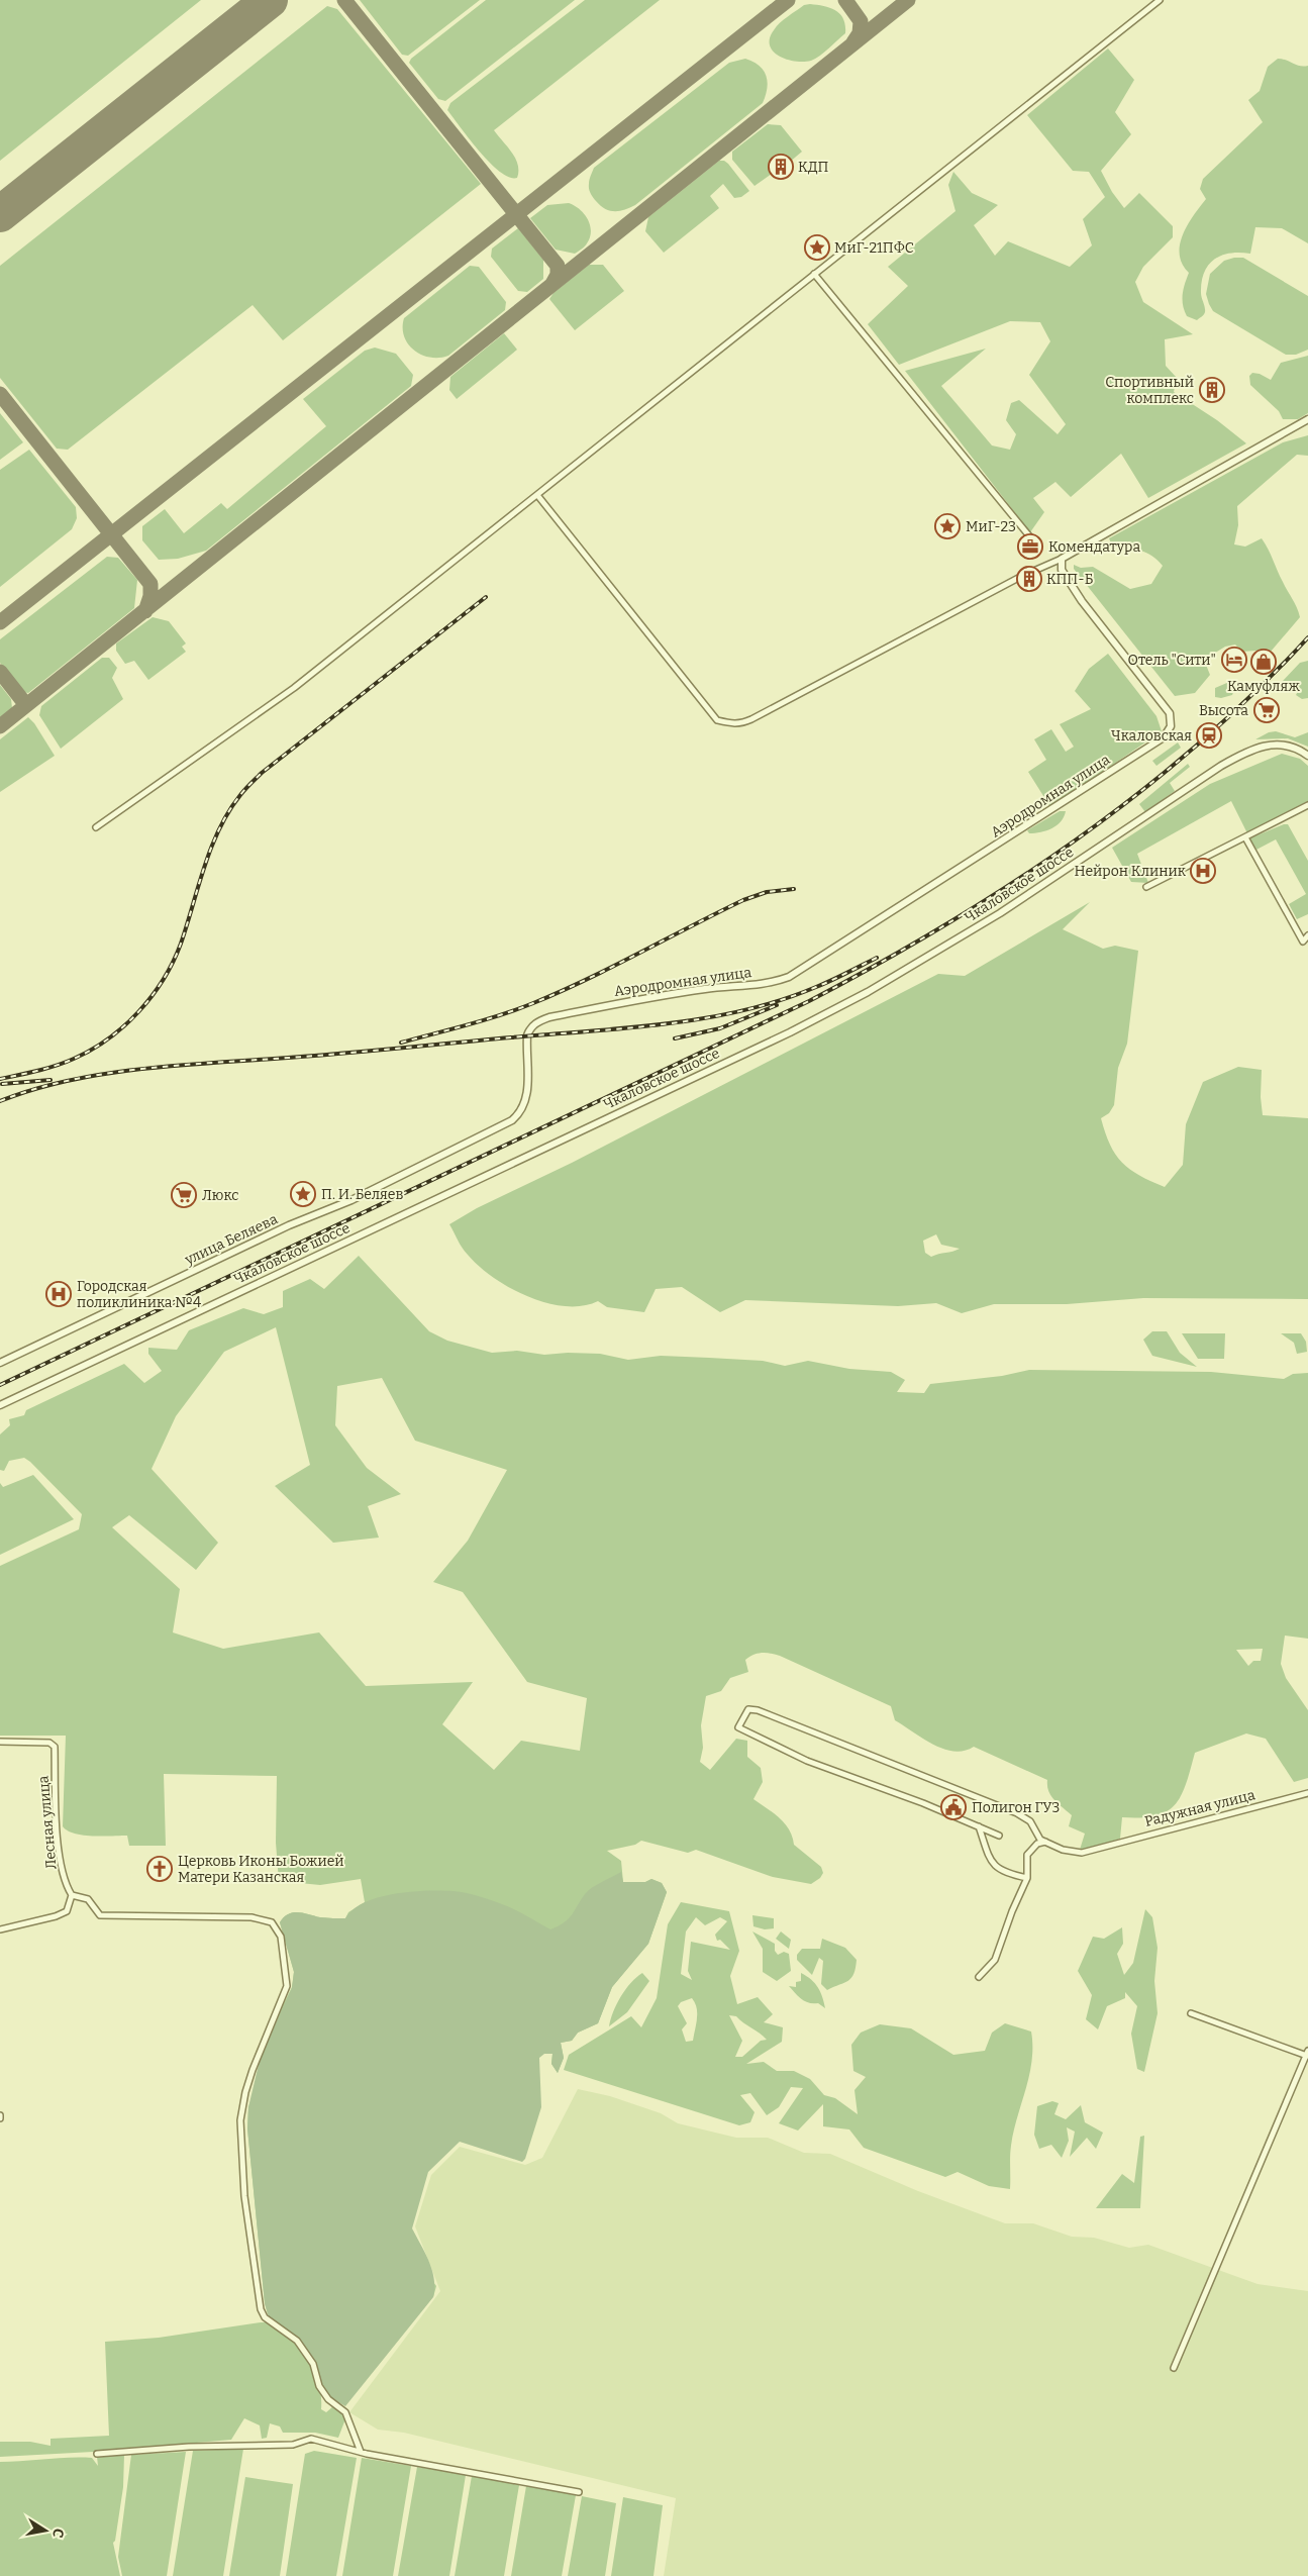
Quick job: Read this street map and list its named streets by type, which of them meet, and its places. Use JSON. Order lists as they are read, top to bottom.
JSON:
{
  "streets": {
    "street": [
      "Аэродромная улица",
      "Чкаловское шоссе",
      "улица Беляева",
      "Радужная улица",
      "Лесная улица"
    ]
  },
  "crossings": [
    ["Аэродромная улица", "улица Беляева"]
  ],
  "places": {
    "building": ["КДП", "Спортивный комплекс", "КПП-Б"],
    "place": ["МиГ-21ПФС", "МиГ-23", "П. И. Беляев"],
    "office": ["Комендатура"],
    "hotel": ["Отель \"Сити\""],
    "shop": ["Камуфляж"],
    "supermarket": ["Высота", "Люкс"],
    "station": ["Чкаловская"],
    "hospital": ["Нейрон Клиник", "Городская поликлиника №4"],
    "public building": ["Полигон ГУЗ"],
    "church": ["Церковь Иконы Божией Матери Казанская"]
  },
  "north": "right"
}
